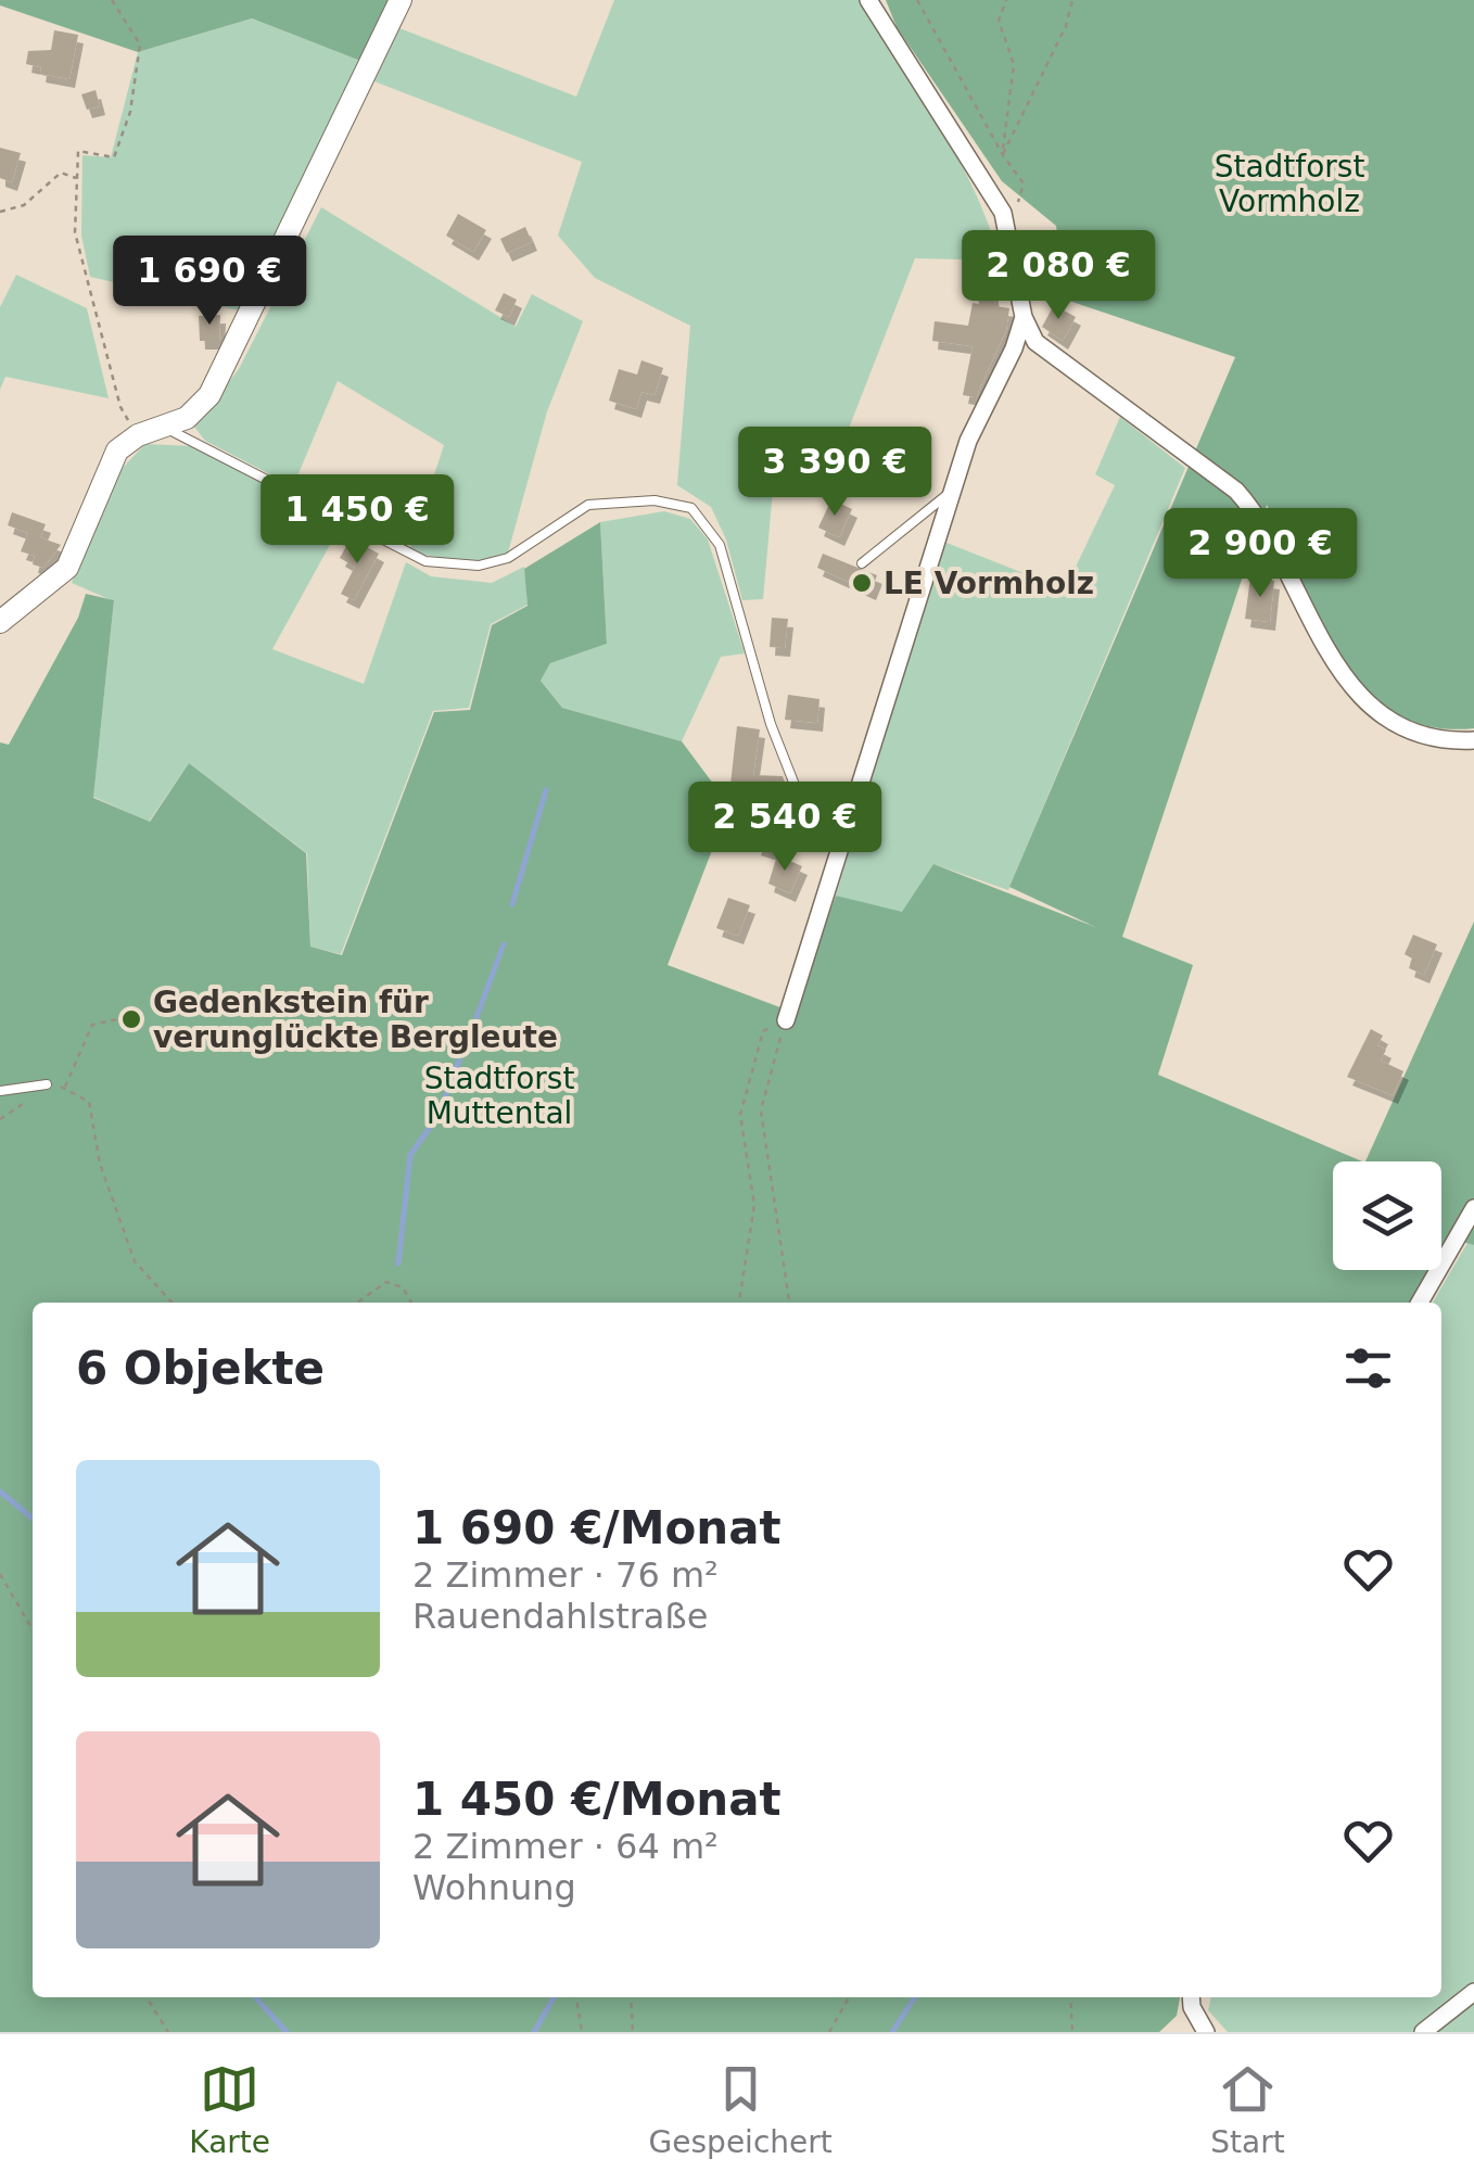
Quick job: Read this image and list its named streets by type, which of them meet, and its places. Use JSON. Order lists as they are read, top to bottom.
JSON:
{
  "parks": ["Stadtforst Vormholz", "Stadtforst Muttental"],
  "places": ["LE Vormholz", "Gedenkstein für verunglückte Bergleute"],
  "page": {
    "price": [
      "2 080 €",
      "1 690 €",
      "3 390 €",
      "1 450 €",
      "2 900 €",
      "2 540 €"
    ],
    "heading": "6 Objekte",
    "list": [
      {
        "name": "1 690 €/Monat",
        "note": "2 Zimmer · 76 m² · Rauendahlstraße"
      },
      {
        "name": "1 450 €/Monat",
        "note": "2 Zimmer · 64 m² · Wohnung"
      }
    ],
    "tabs": ["Karte", "Gespeichert", "Start"]
  }
}
